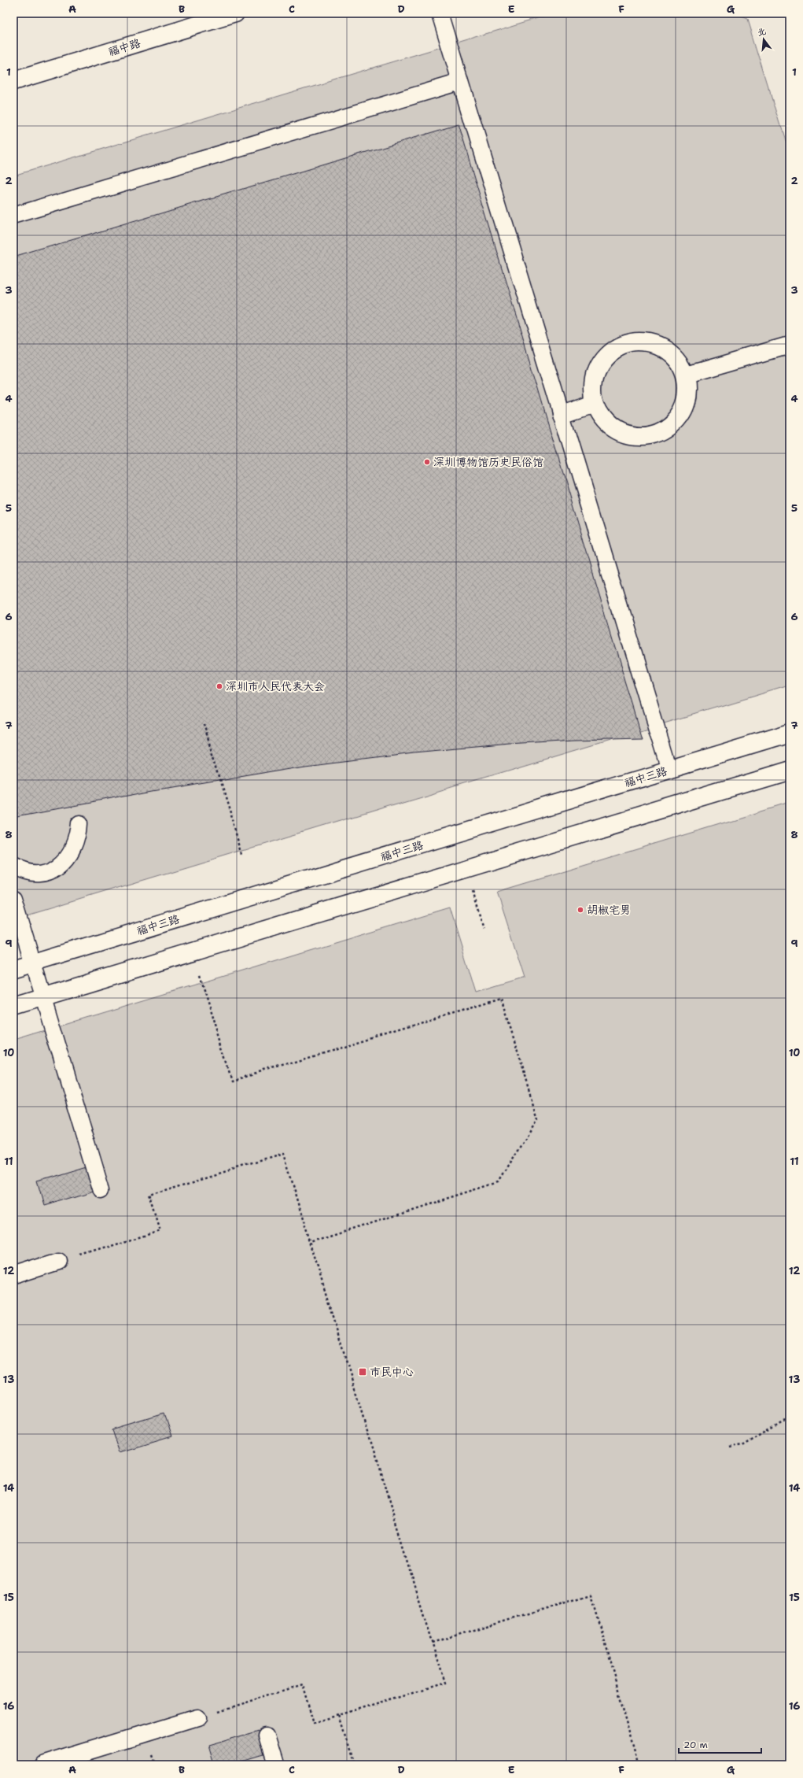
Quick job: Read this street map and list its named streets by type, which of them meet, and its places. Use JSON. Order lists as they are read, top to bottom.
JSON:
{
  "streets": {
    "street": ["福中路", "福中三路"]
  },
  "places": {
    "other": ["深圳博物馆历史民俗馆", "深圳市人民代表大会", "胡椒宅男"],
    "transit": ["市民中心"]
  },
  "scale_bar": "20 m",
  "north": "top",
  "grid": {
    "columns": [
      "A",
      "B",
      "C",
      "D",
      "E",
      "F",
      "G"
    ],
    "rows": [
      "1",
      "2",
      "3",
      "4",
      "5",
      "6",
      "7",
      "8",
      "9",
      "10",
      "11",
      "12",
      "13",
      "14",
      "15",
      "16"
    ]
  }
}
